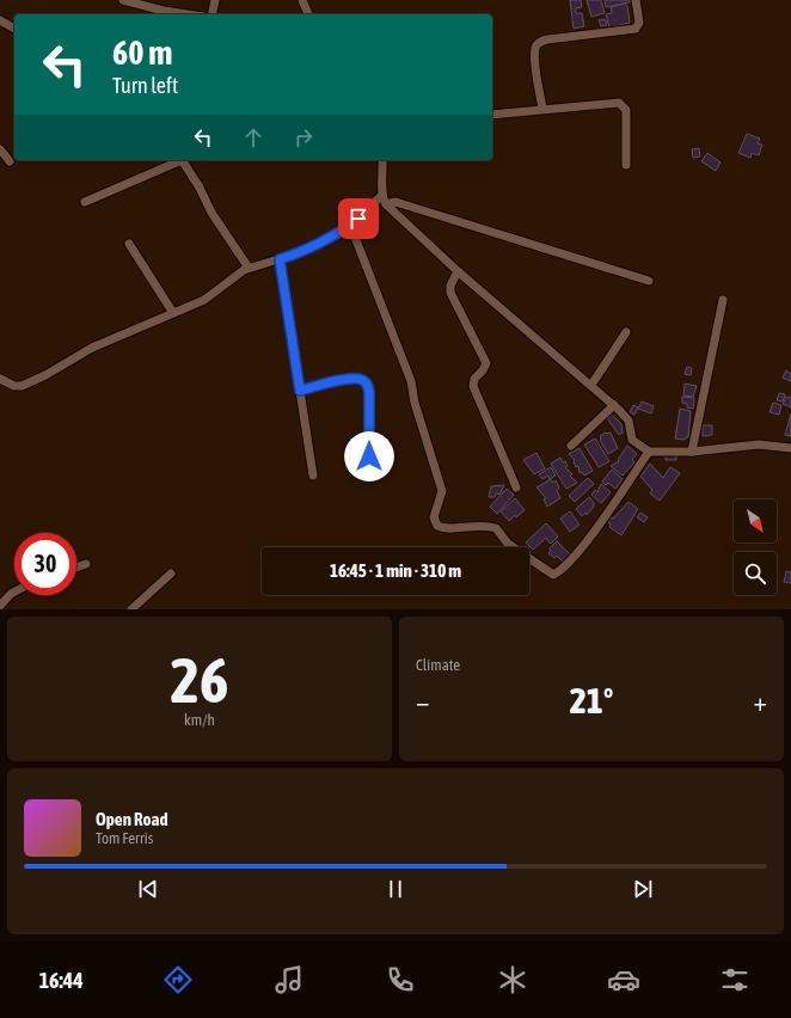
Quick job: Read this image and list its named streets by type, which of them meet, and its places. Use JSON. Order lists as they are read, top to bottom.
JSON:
{
  "north": "bottom right",
  "page": {
    "turn": ["60 m", "Turn left"],
    "limit": "30",
    "trip": "16:45 · 1 min · 310 m",
    "tile": [
      ["26", "km/h"],
      "Climate"
    ],
    "heat": ["−", "21°", "+"],
    "song": ["Open Road", "Tom Ferris"],
    "tabs": "16:44"
  }
}
